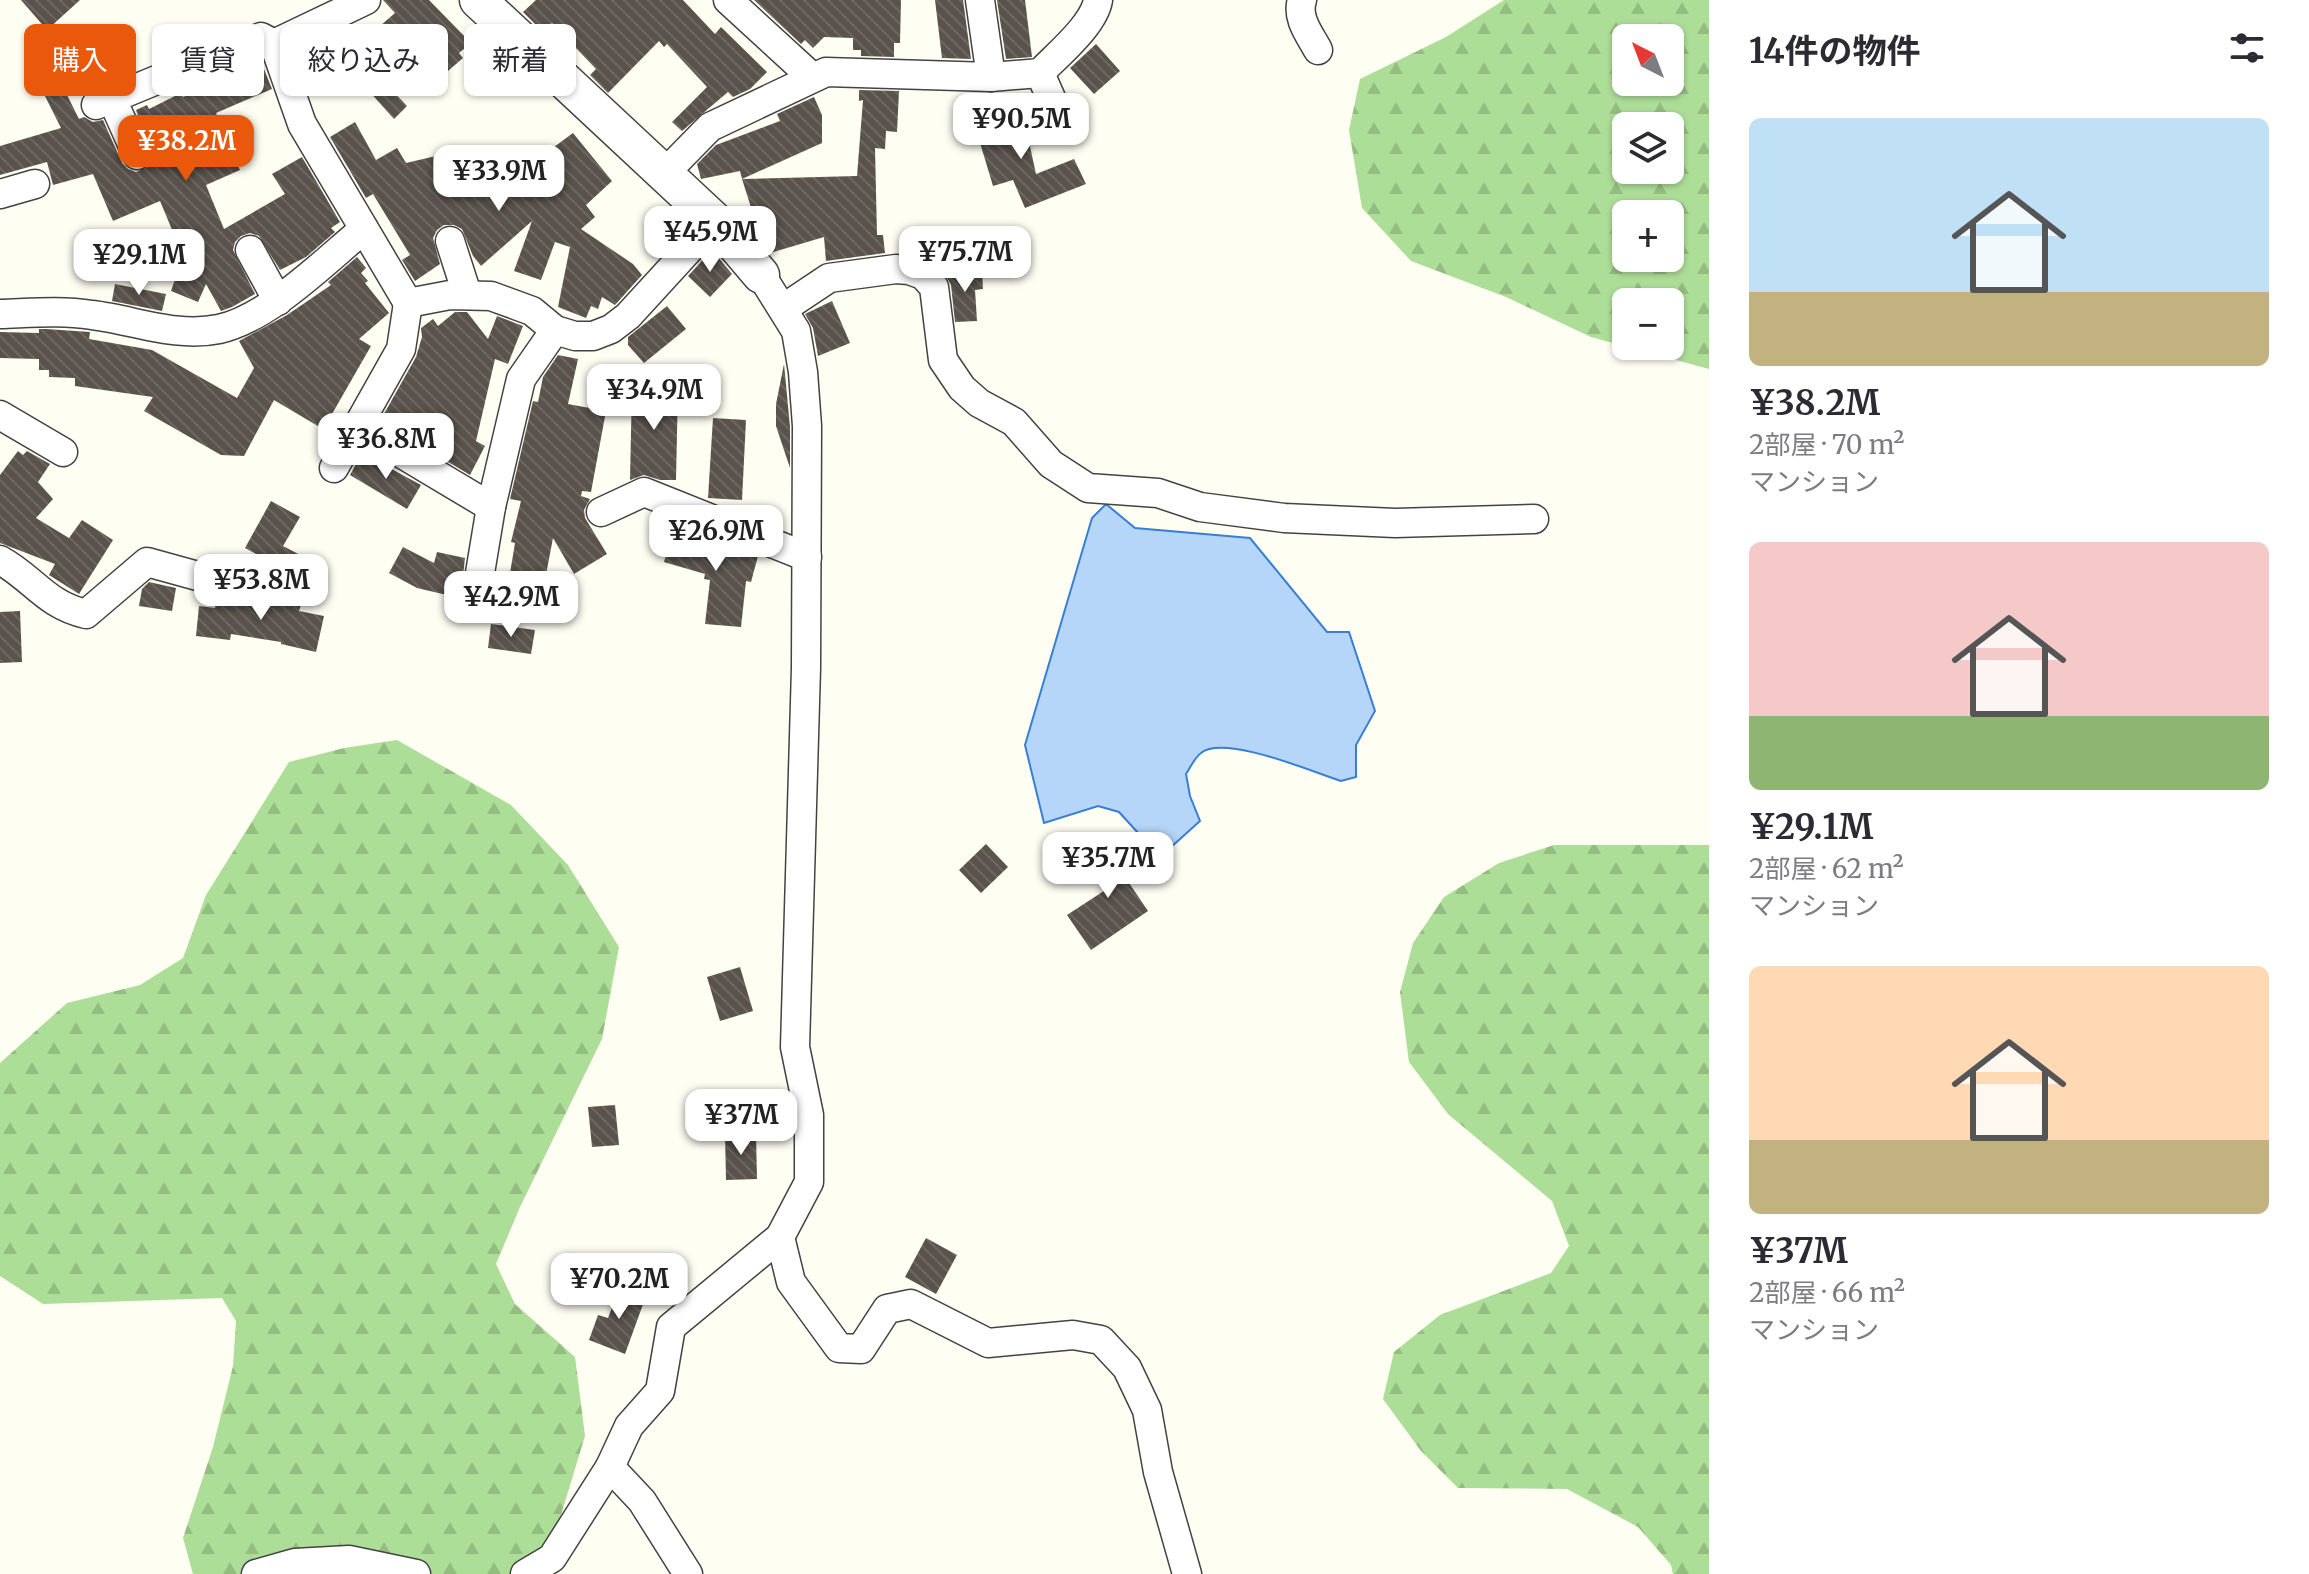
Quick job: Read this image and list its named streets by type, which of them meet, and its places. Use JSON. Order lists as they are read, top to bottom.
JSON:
{
  "north": "top left",
  "page": {
    "heading": "14件の物件",
    "map_buttons": ["+", "−"],
    "chip": [
      "購入",
      "賃貸",
      "絞り込み",
      "新着"
    ],
    "price": [
      "¥90.5M",
      "¥38.2M",
      "¥33.9M",
      "¥45.9M",
      "¥75.7M",
      "¥29.1M",
      "¥34.9M",
      "¥36.8M",
      "¥26.9M",
      "¥53.8M",
      "¥42.9M",
      "¥35.7M",
      "¥37M",
      "¥70.2M"
    ],
    "list": [
      {
        "name": "¥38.2M",
        "note": "2部屋 · 70 m² · マンション"
      },
      {
        "name": "¥29.1M",
        "note": "2部屋 · 62 m² · マンション"
      },
      {
        "name": "¥37M",
        "note": "2部屋 · 66 m² · マンション"
      }
    ]
  }
}
